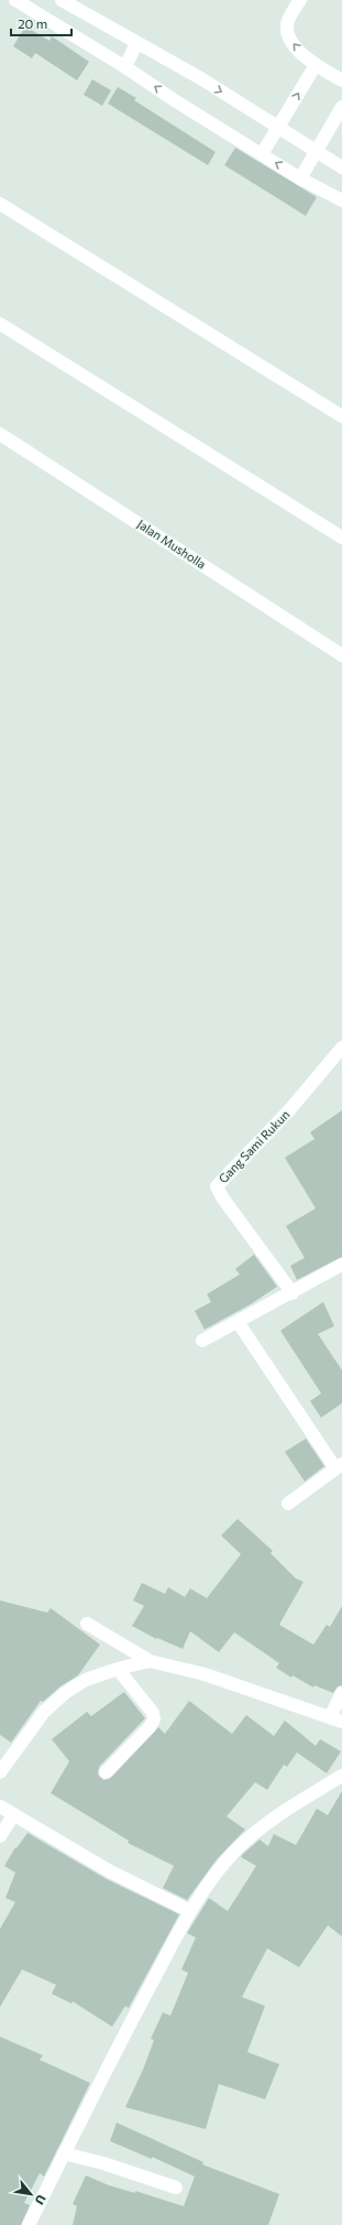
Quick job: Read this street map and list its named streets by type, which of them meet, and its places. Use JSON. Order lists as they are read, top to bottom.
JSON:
{
  "streets": {
    "street": ["Jalan Musholla", "Gang Sami Rukun"]
  },
  "scale_bar": "20 m",
  "north": "bottom right"
}
